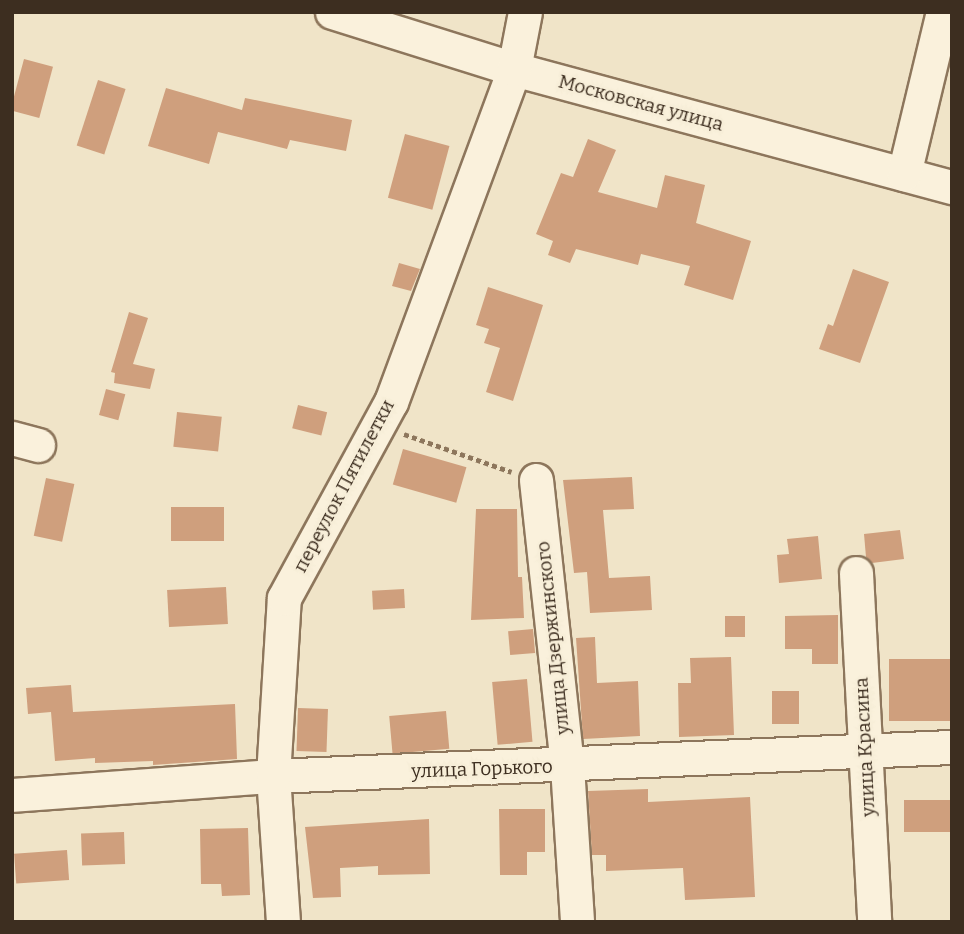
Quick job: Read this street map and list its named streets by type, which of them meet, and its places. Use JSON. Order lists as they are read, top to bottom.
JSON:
{
  "streets": {
    "street": [
      "Московская улица",
      "переулок Пятилетки",
      "улица Дзержинского",
      "улица Красина",
      "улица Горького"
    ]
  },
  "crossings": [
    ["Московская улица", "переулок Пятилетки"],
    ["переулок Пятилетки", "улица Горького"],
    ["улица Дзержинского", "улица Горького"],
    ["улица Красина", "улица Горького"]
  ]
}
